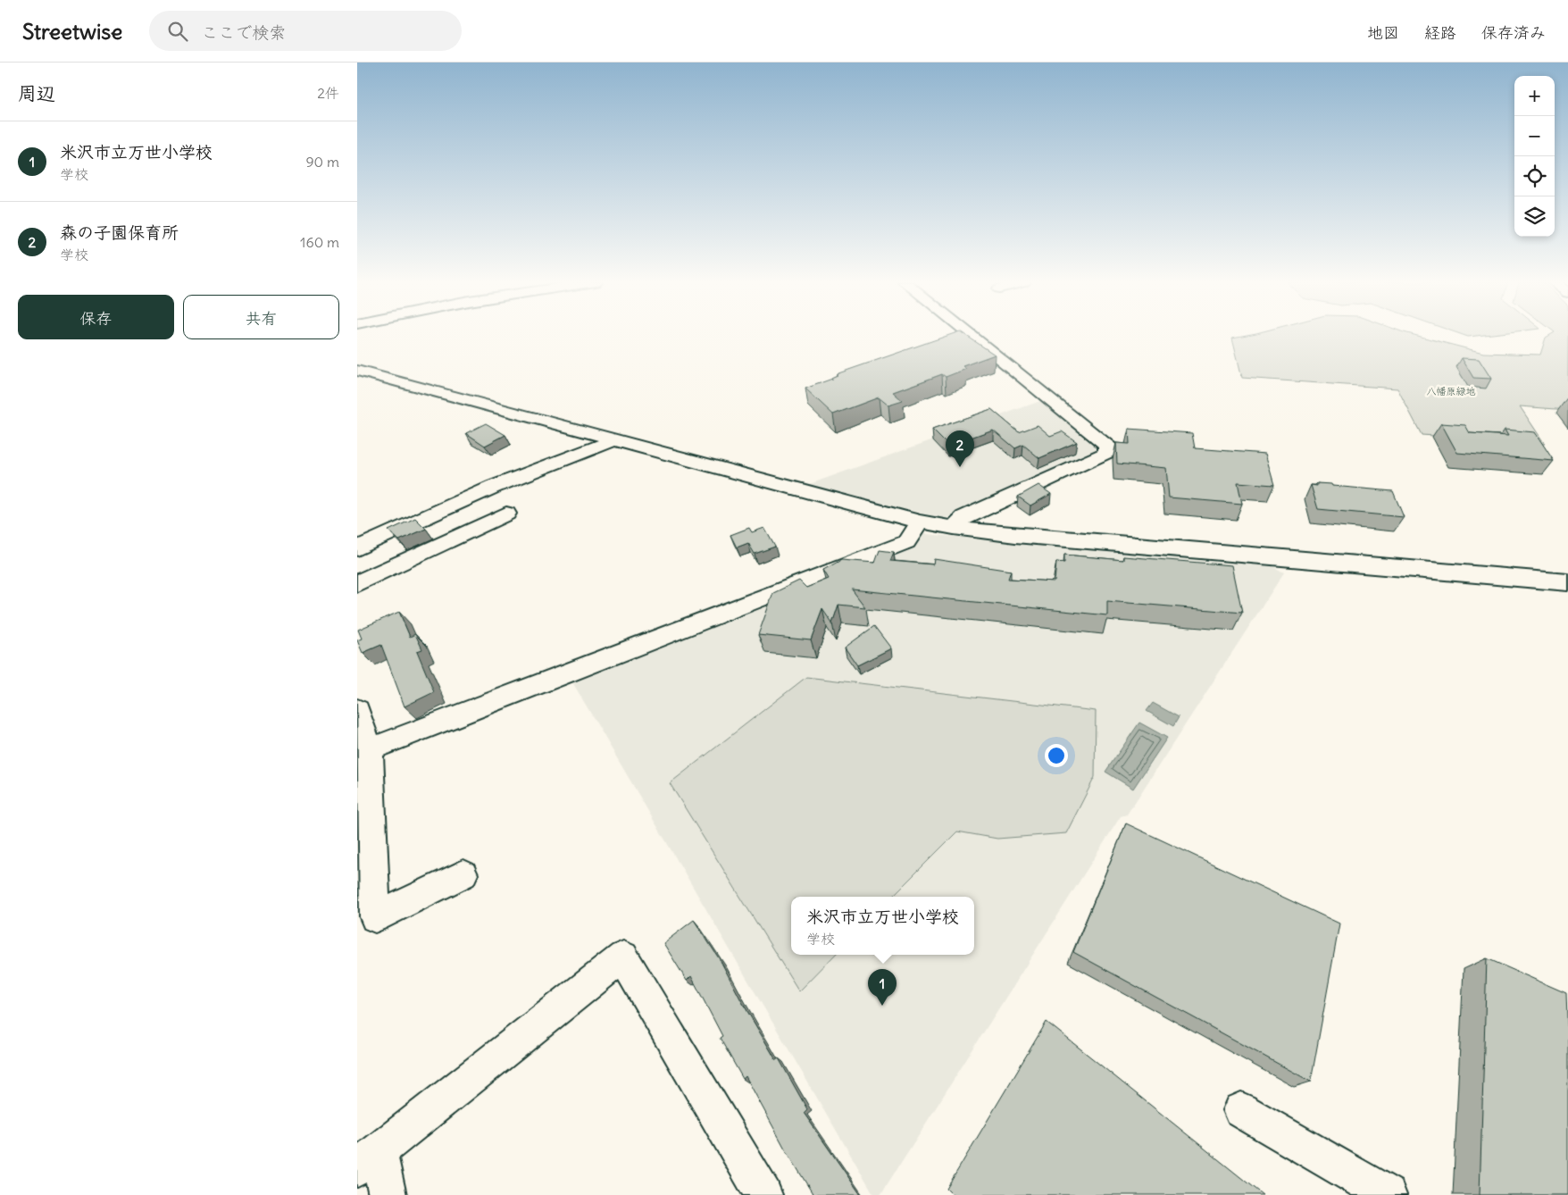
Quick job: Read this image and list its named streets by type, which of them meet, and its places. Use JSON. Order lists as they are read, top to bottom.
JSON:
{
  "parks": ["八幡原緑地"],
  "page": {
    "header": "Streetwise",
    "search": "ここで検索",
    "nav": ["地図", "経路", "保存済み"],
    "heading": ["周辺", "2件"],
    "map_buttons": ["+", "−"],
    "list": [
      {
        "mark": "1",
        "name": "米沢市立万世小学校",
        "note": "学校",
        "value": "90 m"
      },
      {
        "mark": "2",
        "name": "森の子園保育所",
        "note": "学校",
        "value": "160 m"
      }
    ],
    "buttons": ["保存", "共有"],
    "pins": ["2", "1"],
    "popup": ["米沢市立万世小学校", "学校"]
  }
}
